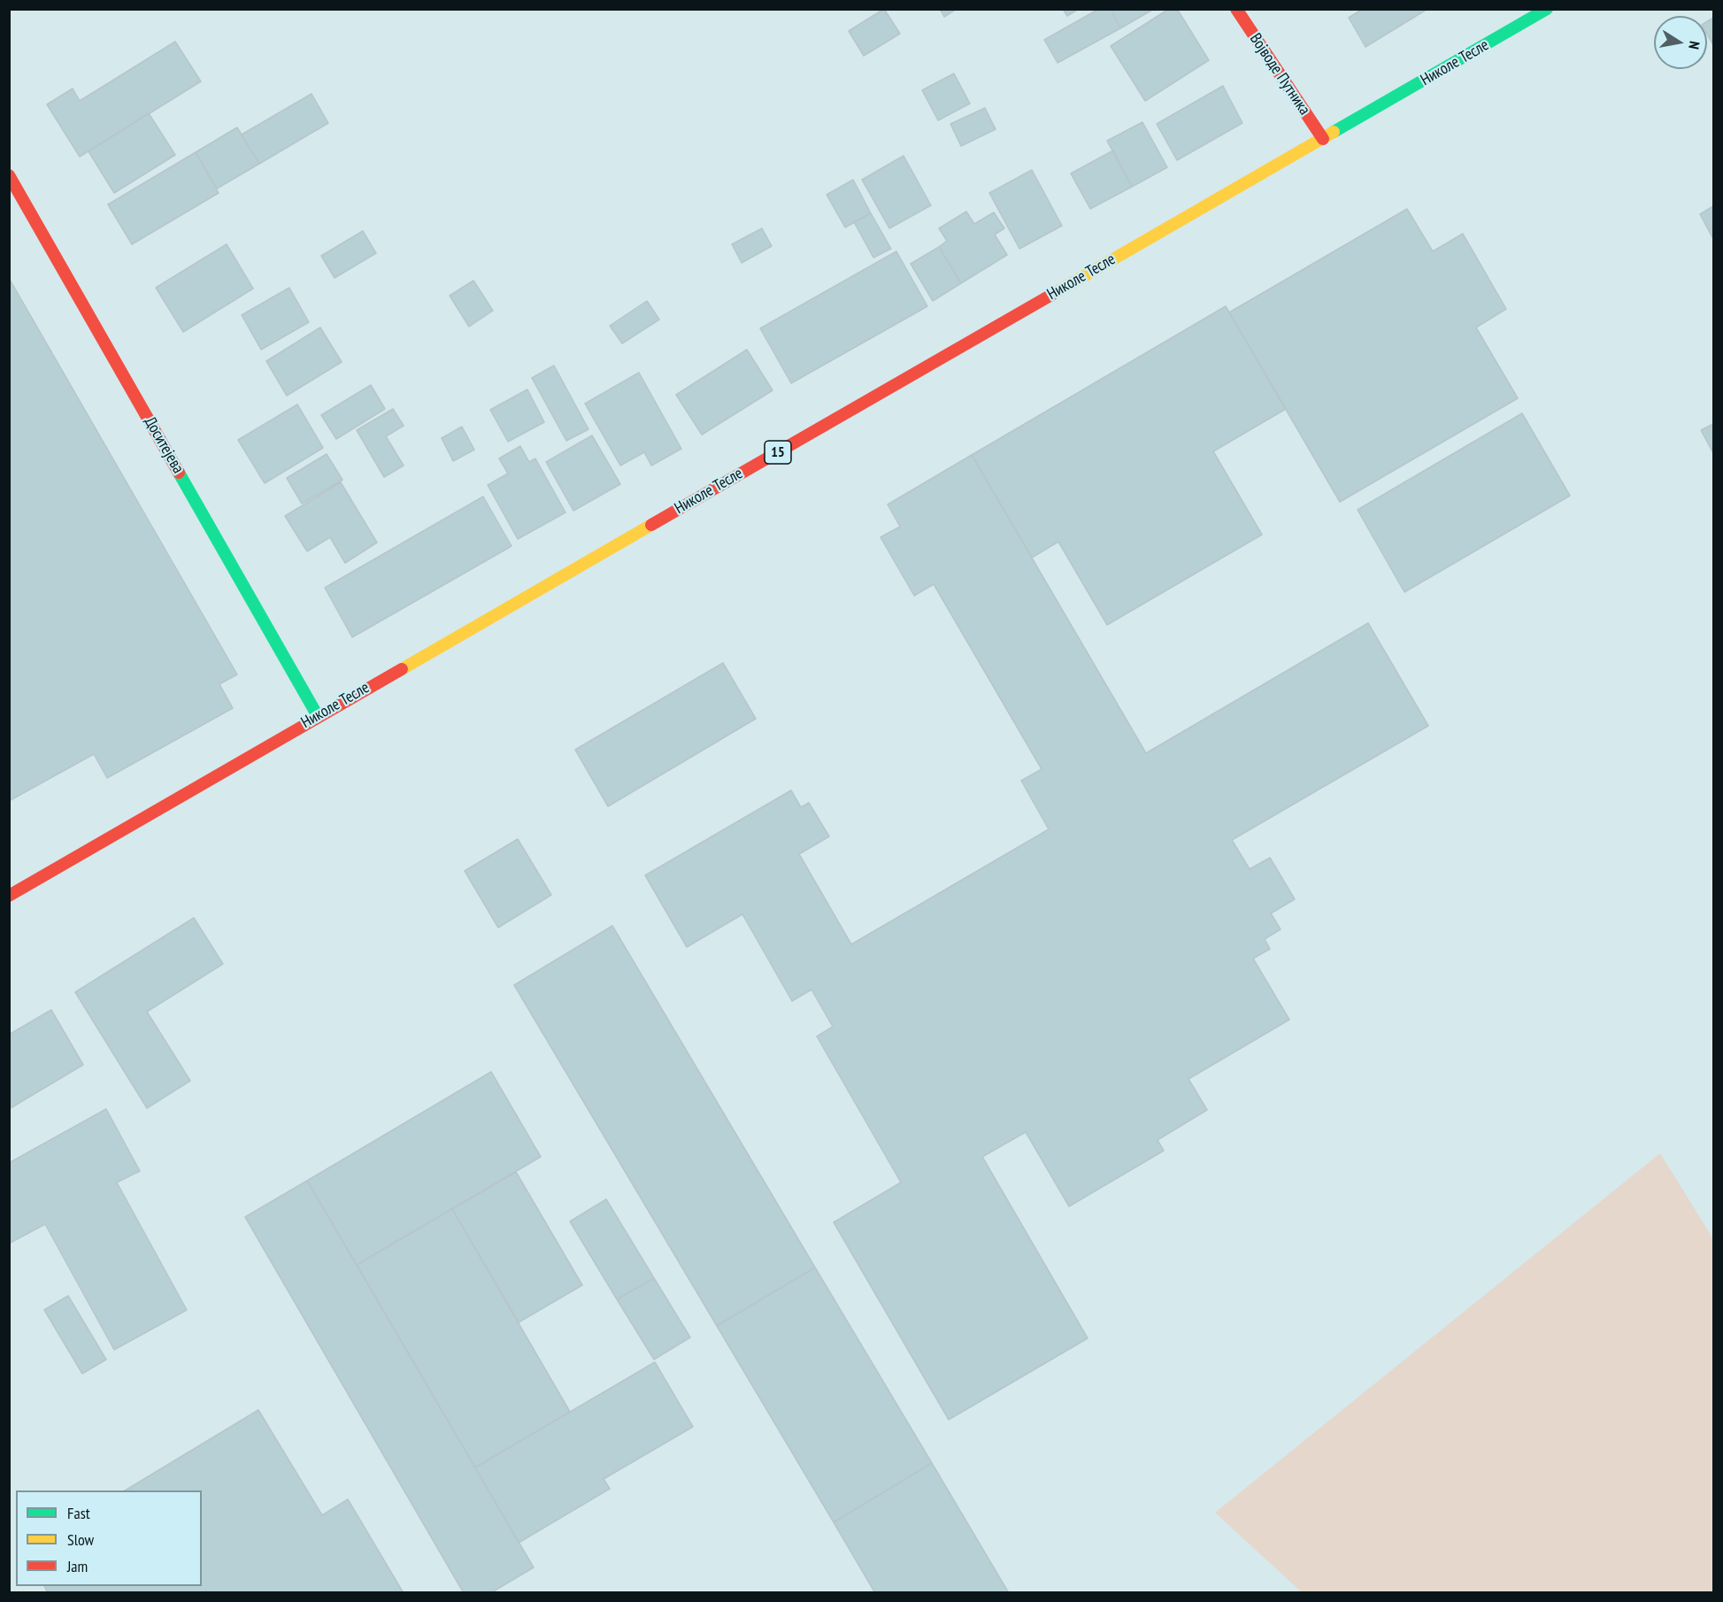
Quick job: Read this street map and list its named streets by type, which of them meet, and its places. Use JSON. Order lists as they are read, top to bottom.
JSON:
{
  "streets": {
    "main road": [
      "Николе Тесле",
      "Војводе Путника",
      "Доситејева",
      "15"
    ]
  },
  "crossings": [
    ["Николе Тесле", "Војводе Путника"],
    ["Николе Тесле", "Доситејева"]
  ],
  "legend": ["Fast", "Slow", "Jam"],
  "north": "right"
}
